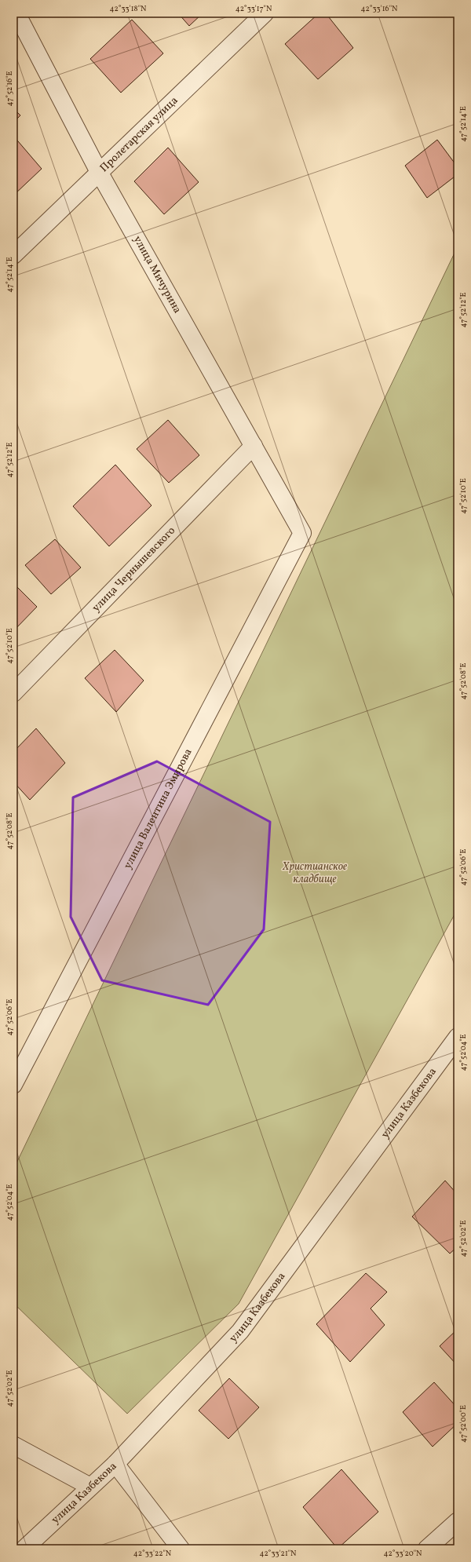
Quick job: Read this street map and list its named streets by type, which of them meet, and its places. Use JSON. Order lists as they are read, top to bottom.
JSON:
{
  "streets": {
    "street": [
      "Пролетарская улица",
      "улица Мичурина",
      "улица Чернышевского",
      "улица Валентина Эмирова",
      "улица Казбекова"
    ]
  },
  "crossings": [
    ["Пролетарская улица", "улица Мичурина"],
    ["улица Мичурина", "улица Чернышевского"],
    ["улица Мичурина", "улица Валентина Эмирова"]
  ],
  "parks": ["Христианское кладбище"],
  "coordinates": [
    "42°33'18\"N",
    "42°33'17\"N",
    "42°33'16\"N",
    "47°52'16\"E",
    "47°52'14\"E",
    "47°52'12\"E",
    "47°52'10\"E",
    "47°52'08\"E",
    "47°52'06\"E",
    "47°52'04\"E",
    "47°52'02\"E",
    "47°52'00\"E",
    "42°33'22\"N",
    "42°33'21\"N",
    "42°33'20\"N"
  ]
}
